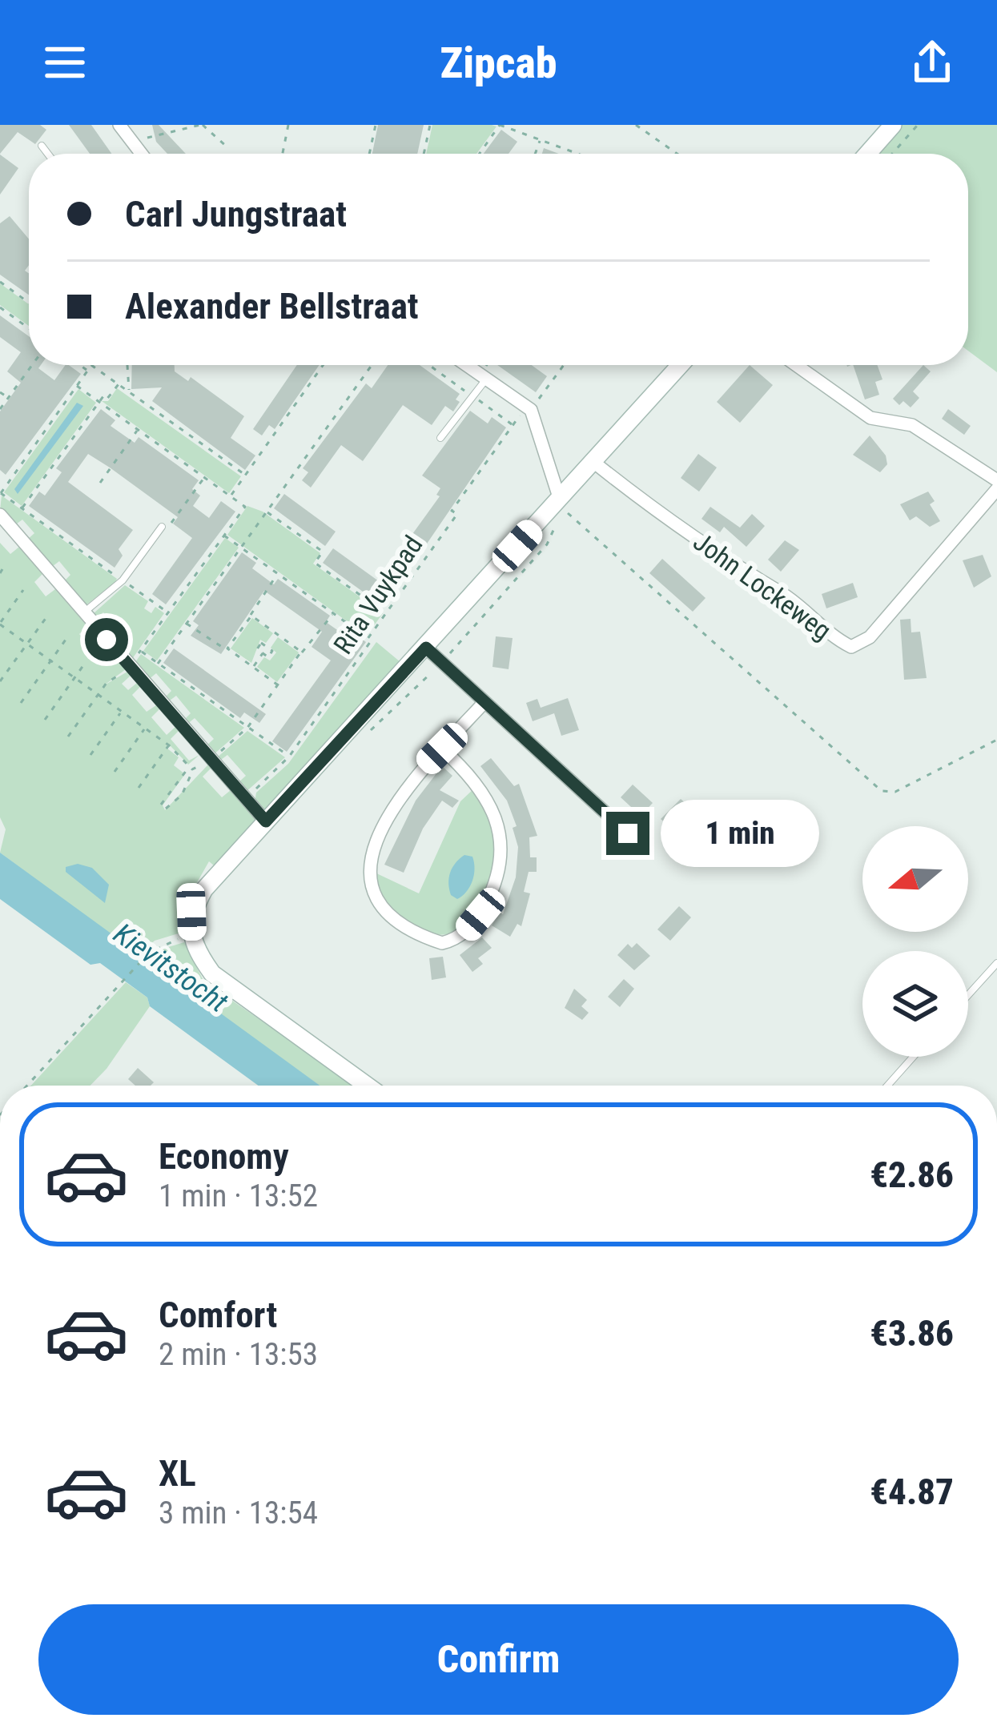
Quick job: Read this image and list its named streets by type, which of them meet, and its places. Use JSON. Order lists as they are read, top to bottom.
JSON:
{
  "streets": {
    "street": ["John Lockeweg"],
    "path": ["Rita Vuykpad"]
  },
  "water": ["Kievitstocht"],
  "north": "left",
  "page": {
    "header": "Zipcab",
    "banner": ["Carl Jungstraat", "Alexander Bellstraat"],
    "bubble": "1 min",
    "list": [
      {
        "name": "Economy",
        "note": "1 min · 13:52",
        "value": "€2.86"
      },
      {
        "name": "Comfort",
        "note": "2 min · 13:53",
        "value": "€3.86"
      },
      {
        "name": "XL",
        "note": "3 min · 13:54",
        "value": "€4.87"
      }
    ],
    "buttons": "Confirm"
  }
}
